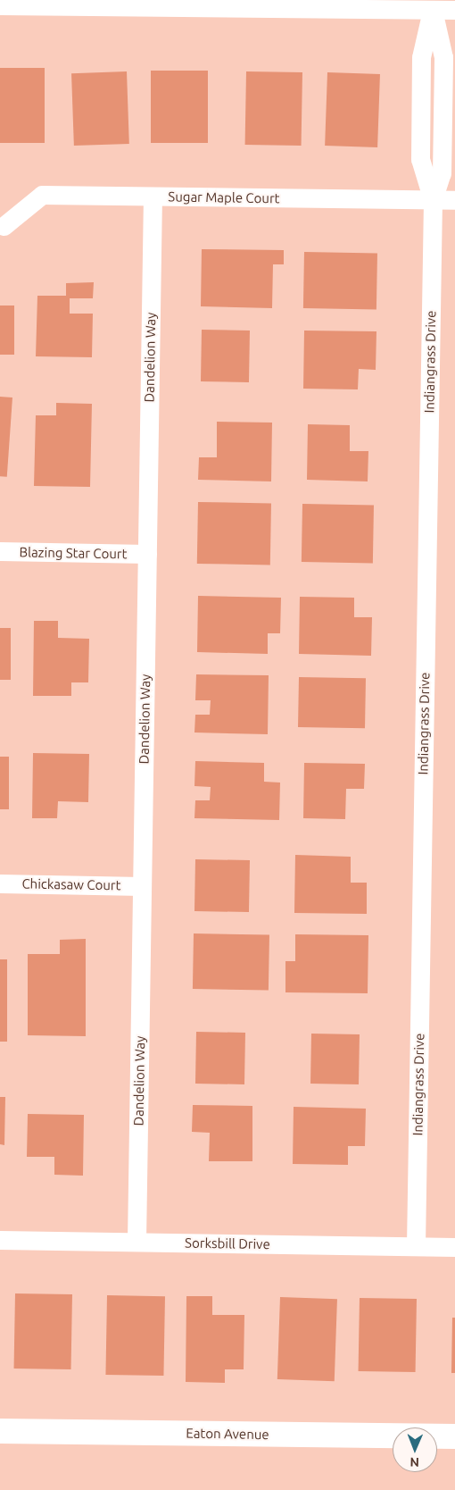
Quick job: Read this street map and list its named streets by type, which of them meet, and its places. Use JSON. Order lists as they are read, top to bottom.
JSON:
{
  "streets": {
    "street": [
      "Sugar Maple Court",
      "Dandelion Way",
      "Indiangrass Drive",
      "Blazing Star Court",
      "Chickasaw Court",
      "Sorksbill Drive",
      "Eaton Avenue"
    ]
  },
  "crossings": [
    ["Sugar Maple Court", "Dandelion Way"],
    ["Sugar Maple Court", "Indiangrass Drive"],
    ["Dandelion Way", "Blazing Star Court"],
    ["Dandelion Way", "Chickasaw Court"],
    ["Dandelion Way", "Sorksbill Drive"],
    ["Indiangrass Drive", "Sorksbill Drive"]
  ],
  "north": "bottom"
}
